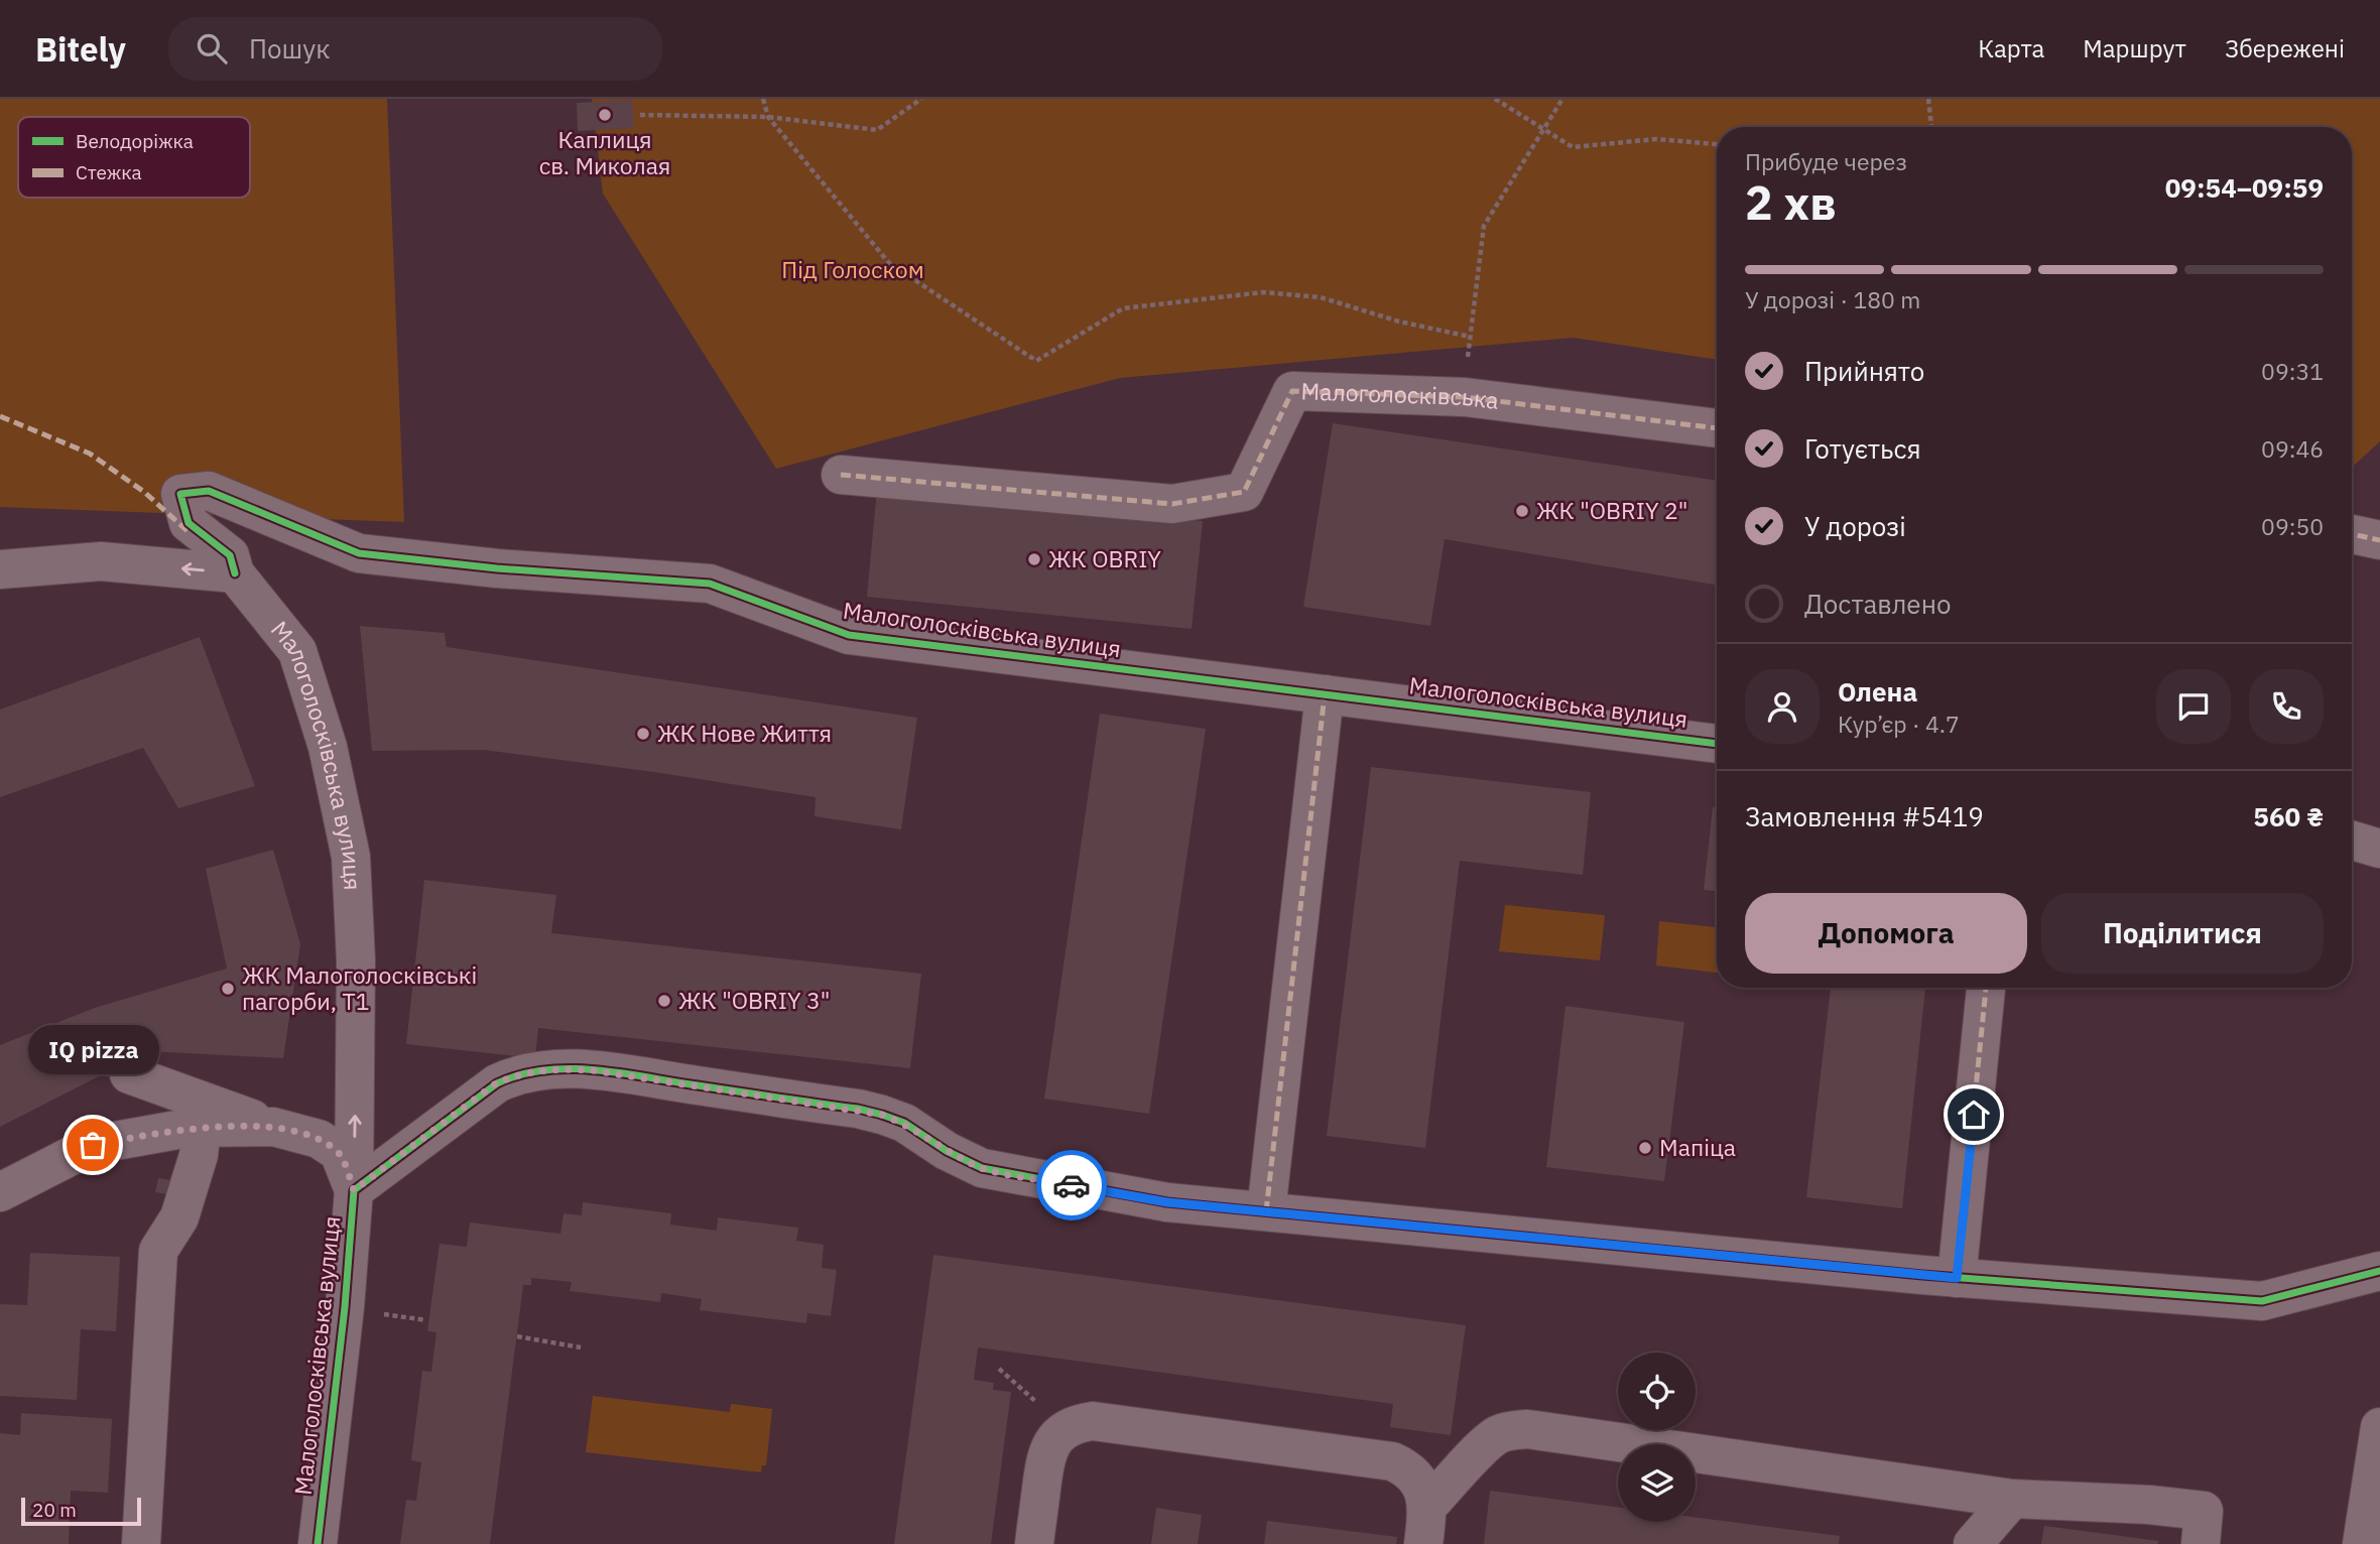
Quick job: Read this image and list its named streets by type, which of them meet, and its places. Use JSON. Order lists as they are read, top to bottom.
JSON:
{
  "streets": {
    "street": ["Малоголосківська", "Малоголосківська вулиця"]
  },
  "parks": ["Під Голоском"],
  "places": [
    "Каплиця св. Миколая",
    "ЖК \"OBRIY 2\"",
    "ЖК OBRIY",
    "ЖК Нове Життя",
    "ЖК Малоголосківські пагорби, Т1",
    "ЖК \"OBRIY 3\"",
    "IQ pizza",
    "Мапіца"
  ],
  "legend": ["Велодоріжка", "Стежка"],
  "scale_bar": "20 m",
  "page": {
    "header": "Bitely",
    "search": "Пошук",
    "nav": ["Карта", "Маршрут", "Збережені"],
    "heading": ["2 хв", "Прибуде через", "09:54–09:59"],
    "panel": [
      "Олена",
      "Кур’єр · 4.7",
      "Замовлення #5419",
      "560 ₴"
    ],
    "bar": "У дорозі · 180 m",
    "list": [
      ["Прийнято", "09:31"],
      ["Готується", "09:46"],
      ["У дорозі", "09:50"],
      "Доставлено"
    ],
    "buttons": ["Допомога", "Поділитися"],
    "bubble": "IQ pizza",
    "scale": "20 m"
  }
}
